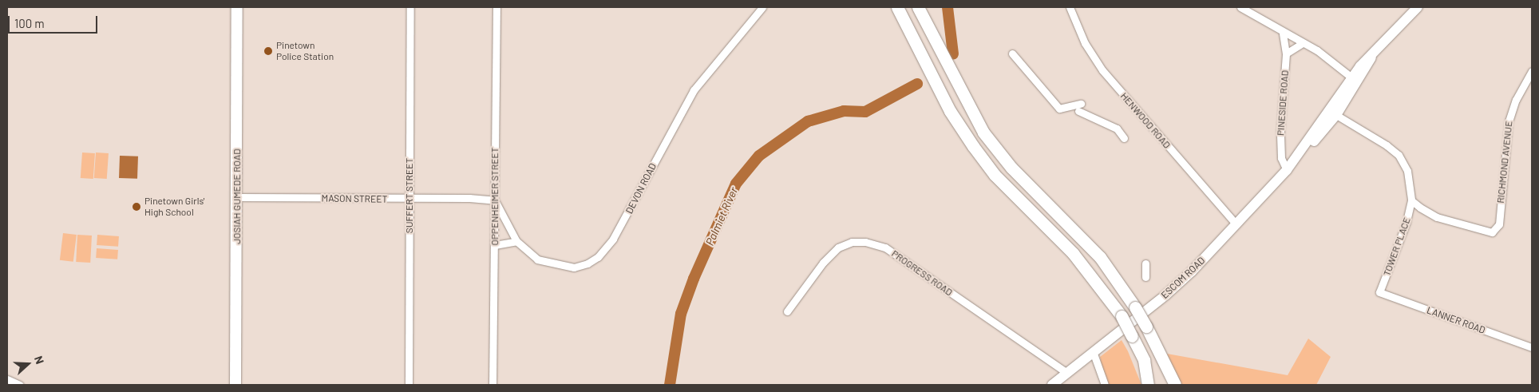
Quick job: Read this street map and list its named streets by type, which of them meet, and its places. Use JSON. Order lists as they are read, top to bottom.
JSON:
{
  "streets": {
    "main road": ["JOSIAH GUMEDE ROAD"],
    "street": [
      "PINESIDE ROAD",
      "HENWOOD ROAD",
      "RICHMOND AVENUE",
      "DEVON ROAD",
      "SUFFERT STREET",
      "OPPENHEIMER STREET",
      "MASON STREET",
      "TOWER PLACE",
      "PROGRESS ROAD",
      "ESCOM ROAD",
      "LANNER ROAD"
    ]
  },
  "crossings": [
    ["PINESIDE ROAD", "ESCOM ROAD"],
    ["HENWOOD ROAD", "ESCOM ROAD"],
    ["RICHMOND AVENUE", "TOWER PLACE"],
    ["DEVON ROAD", "OPPENHEIMER STREET"],
    ["DEVON ROAD", "MASON STREET"],
    ["SUFFERT STREET", "MASON STREET"],
    ["JOSIAH GUMEDE ROAD", "MASON STREET"],
    ["OPPENHEIMER STREET", "MASON STREET"],
    ["TOWER PLACE", "LANNER ROAD"],
    ["PROGRESS ROAD", "ESCOM ROAD"]
  ],
  "water": ["Palmiet River"],
  "places": ["Pinetown Police Station", "Pinetown Girls' High School"],
  "scale_bar": "100 m",
  "north": "right"
}
